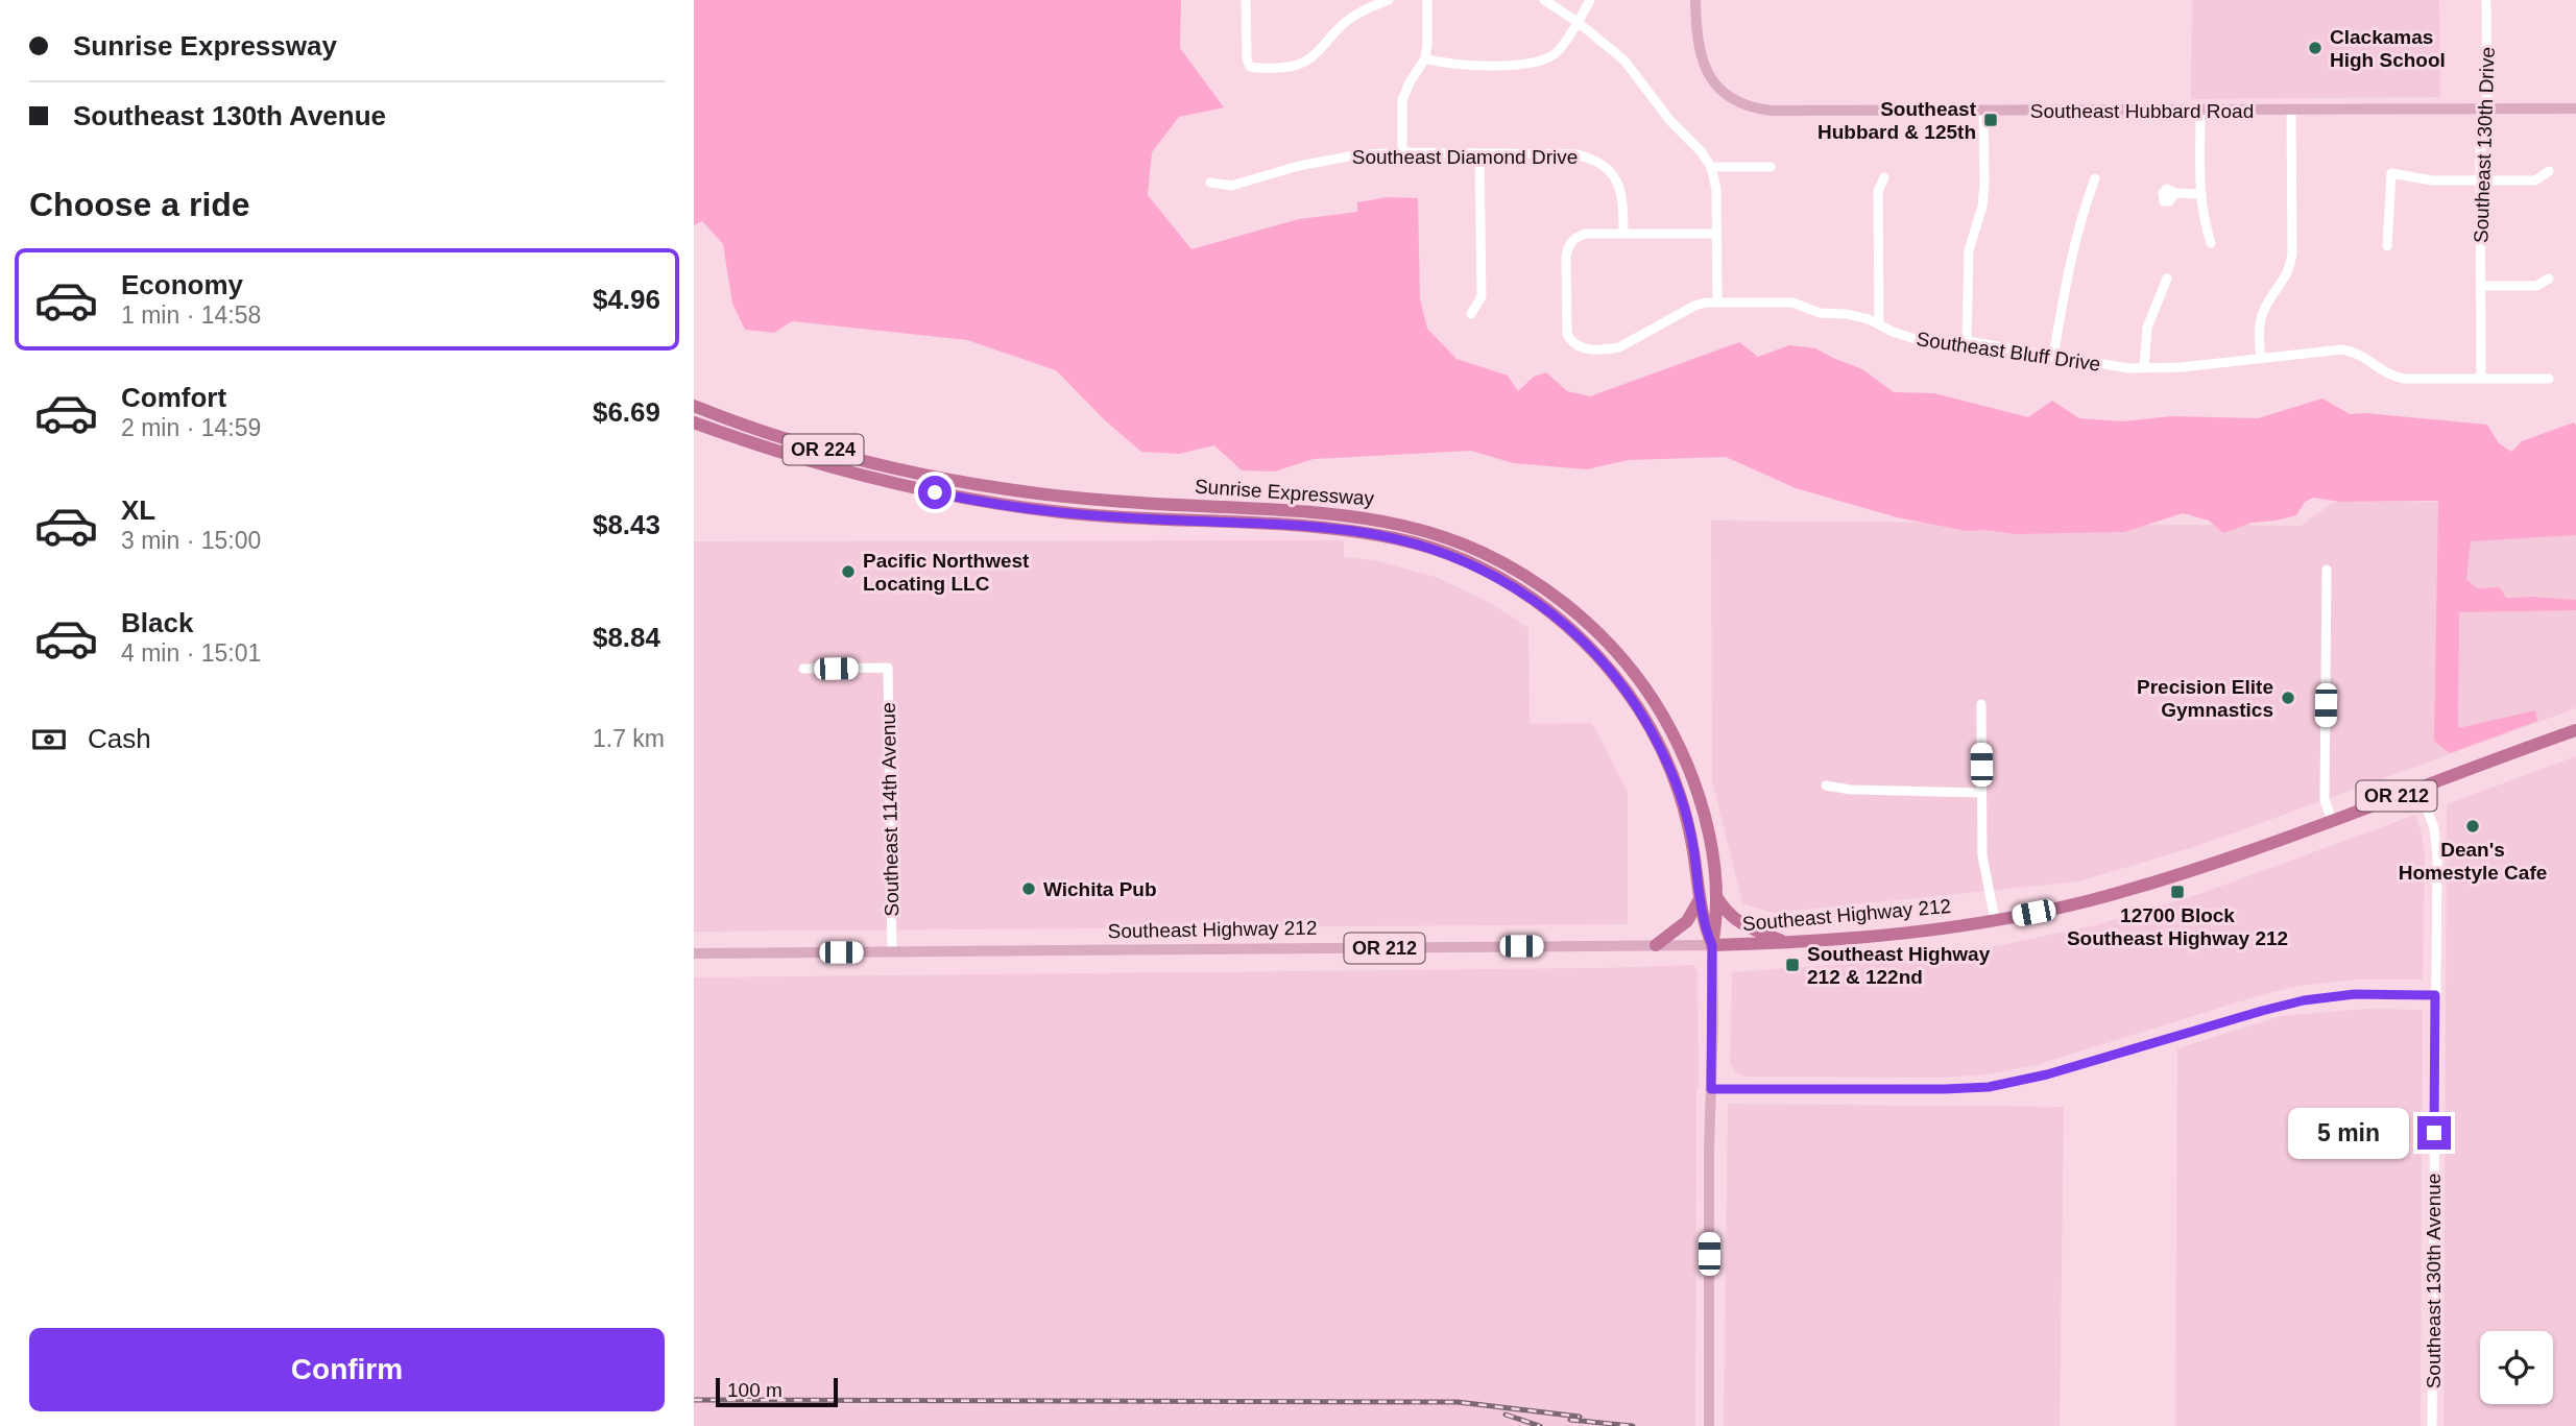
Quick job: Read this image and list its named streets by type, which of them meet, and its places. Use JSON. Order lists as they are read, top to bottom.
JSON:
{
  "streets": {
    "highway": [
      "OR 224",
      "Sunrise Expressway",
      "OR 212",
      "Southeast Highway 212"
    ],
    "main road": ["Southeast Hubbard Road"],
    "street": [
      "Southeast 130th Drive",
      "Southeast Diamond Drive",
      "Southeast Bluff Drive",
      "Southeast 114th Avenue",
      "Southeast 130th Avenue"
    ]
  },
  "crossings": [
    ["Southeast Hubbard Road", "Southeast 130th Drive"],
    ["Southeast 130th Drive", "Southeast Bluff Drive"],
    ["Southeast Diamond Drive", "Southeast Bluff Drive"],
    ["Sunrise Expressway", "Southeast Highway 212"],
    ["Southeast 114th Avenue", "Southeast Highway 212"],
    ["Southeast Highway 212", "Southeast 130th Avenue"]
  ],
  "places": {
    "other": [
      "Clackamas High School",
      "Pacific Northwest Locating LLC",
      "Precision Elite Gymnastics",
      "Dean's Homestyle Cafe",
      "Wichita Pub"
    ],
    "transit": ["Southeast Hubbard & 125th", "12700 Block Southeast Highway 212", "Southeast Highway 212 & 122nd"]
  },
  "scale_bar": "100 m",
  "page": {
    "banner": ["Sunrise Expressway", "Southeast 130th Avenue"],
    "heading": "Choose a ride",
    "list": [
      {
        "name": "Economy",
        "note": "1 min · 14:58",
        "value": "$4.96"
      },
      {
        "name": "Comfort",
        "note": "2 min · 14:59",
        "value": "$6.69"
      },
      {
        "name": "XL",
        "note": "3 min · 15:00",
        "value": "$8.43"
      },
      {
        "name": "Black",
        "note": "4 min · 15:01",
        "value": "$8.84"
      }
    ],
    "pay": ["Cash", "1.7 km"],
    "bubble": "5 min",
    "buttons": "Confirm",
    "scale": "100 m"
  }
}
